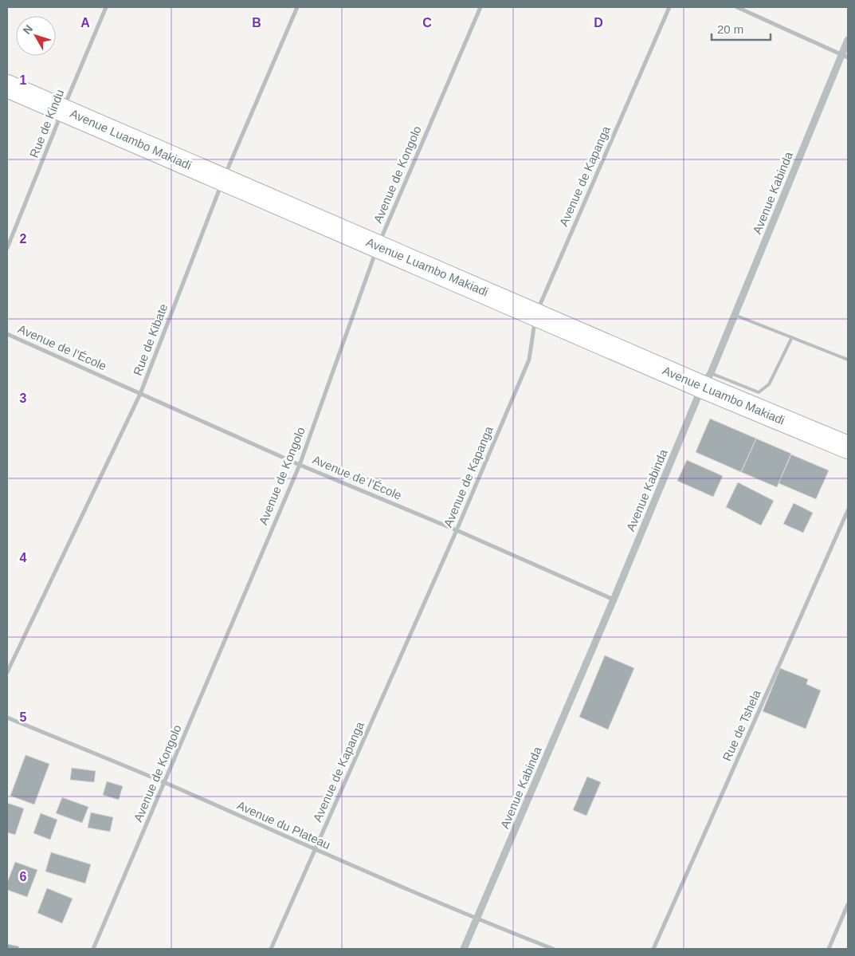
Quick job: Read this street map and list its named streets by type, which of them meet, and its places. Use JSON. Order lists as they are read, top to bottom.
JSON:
{
  "streets": {
    "main road": ["Avenue Luambo Makiadi"],
    "street": [
      "Rue de Kindu",
      "Avenue de Kongolo",
      "Avenue de Kapanga",
      "Avenue Kabinda",
      "Rue de Kibate",
      "Avenue de l’École",
      "Rue de Tshela",
      "Avenue du Plateau"
    ]
  },
  "crossings": [
    ["Rue de Kindu", "Avenue Luambo Makiadi"],
    ["Avenue Luambo Makiadi", "Avenue de Kongolo"],
    ["Avenue Luambo Makiadi", "Avenue de Kapanga"],
    ["Avenue Luambo Makiadi", "Avenue Kabinda"],
    ["Avenue Luambo Makiadi", "Rue de Kibate"],
    ["Avenue de Kongolo", "Avenue de l’École"],
    ["Avenue de Kongolo", "Avenue du Plateau"],
    ["Avenue de Kapanga", "Avenue de l’École"],
    ["Avenue de Kapanga", "Avenue du Plateau"],
    ["Avenue Kabinda", "Avenue de l’École"],
    ["Avenue Kabinda", "Avenue du Plateau"],
    ["Rue de Kibate", "Avenue de l’École"]
  ],
  "scale_bar": "20 m",
  "north": "top left",
  "grid": {
    "columns": [
      "A",
      "B",
      "C",
      "D"
    ],
    "rows": [
      "1",
      "2",
      "3",
      "4",
      "5",
      "6"
    ]
  }
}
